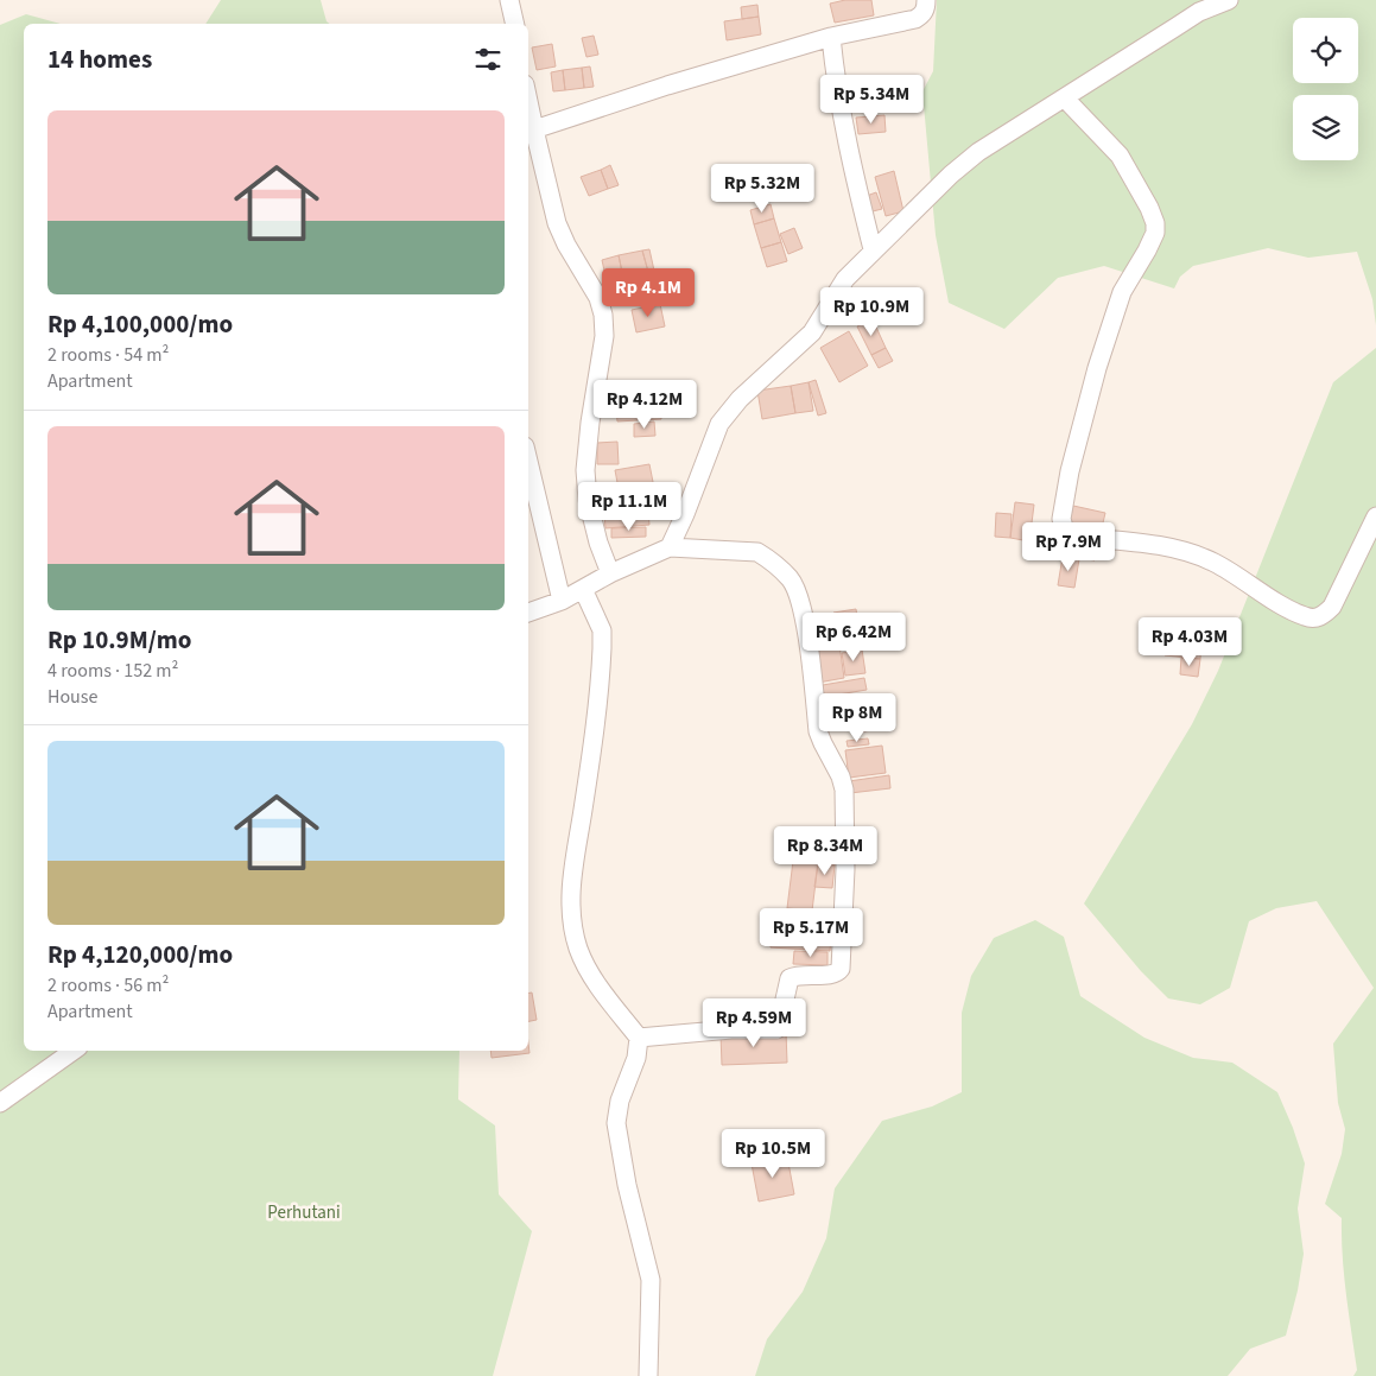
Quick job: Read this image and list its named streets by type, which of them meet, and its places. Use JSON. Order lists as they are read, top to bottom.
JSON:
{
  "parks": ["Perhutani"],
  "page": {
    "heading": "14 homes",
    "price": [
      "Rp 5.34M",
      "Rp 5.32M",
      "Rp 4.1M",
      "Rp 10.9M",
      "Rp 4.12M",
      "Rp 11.1M",
      "Rp 7.9M",
      "Rp 6.42M",
      "Rp 4.03M",
      "Rp 8M",
      "Rp 8.34M",
      "Rp 5.17M",
      "Rp 4.59M",
      "Rp 10.5M"
    ],
    "list": [
      {
        "name": "Rp 4,100,000/mo",
        "note": "2 rooms · 54 m² · Apartment"
      },
      {
        "name": "Rp 10.9M/mo",
        "note": "4 rooms · 152 m² · House"
      },
      {
        "name": "Rp 4,120,000/mo",
        "note": "2 rooms · 56 m² · Apartment"
      }
    ]
  }
}
